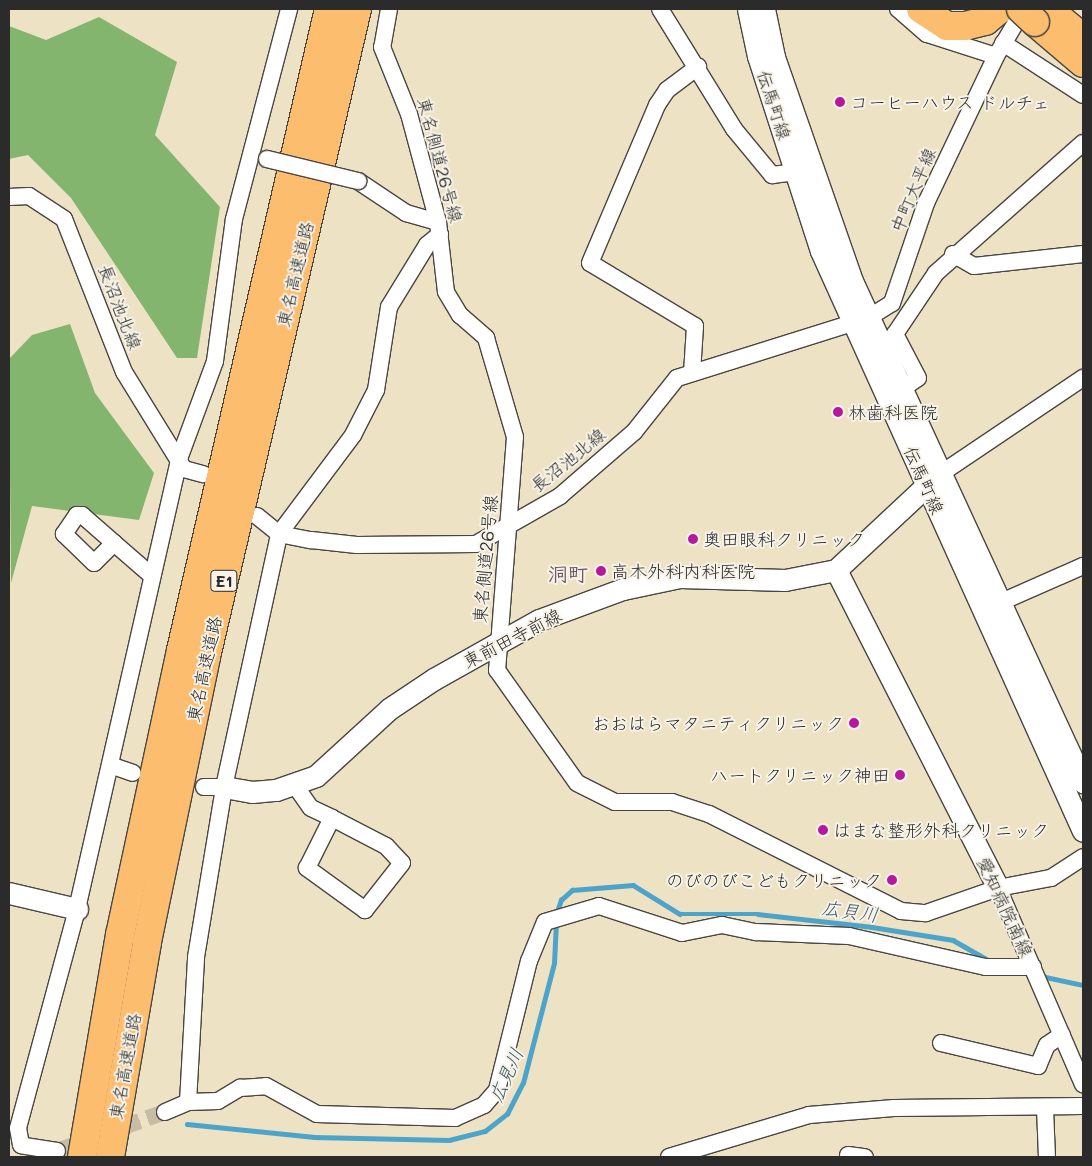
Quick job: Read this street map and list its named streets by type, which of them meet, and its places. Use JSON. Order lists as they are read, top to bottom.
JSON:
{
  "streets": {
    "highway": ["東名高速道路", "E1"],
    "street": [
      "伝馬町線",
      "東名側道26号線",
      "中町大平線",
      "長沼池北線",
      "東前田寺前線",
      "愛知病院南線"
    ]
  },
  "crossings": [
    ["伝馬町線", "中町大平線"],
    ["伝馬町線", "長沼池北線"],
    ["東名側道26号線", "長沼池北線"],
    ["東名側道26号線", "東前田寺前線"],
    ["東名側道26号線", "愛知病院南線"],
    ["中町大平線", "長沼池北線"],
    ["東前田寺前線", "愛知病院南線"]
  ],
  "districts": ["洞町"],
  "water": ["広貝川", "広見川"],
  "places": [
    "コーヒーハウス ドルチェ",
    "林歯科医院",
    "奥田眼科クリニック",
    "高木外科内科医院",
    "おおはらマタニティクリニック",
    "ハートクリニック神田",
    "はまな整形外科クリニック",
    "のびのびこどもクリニック"
  ]
}
